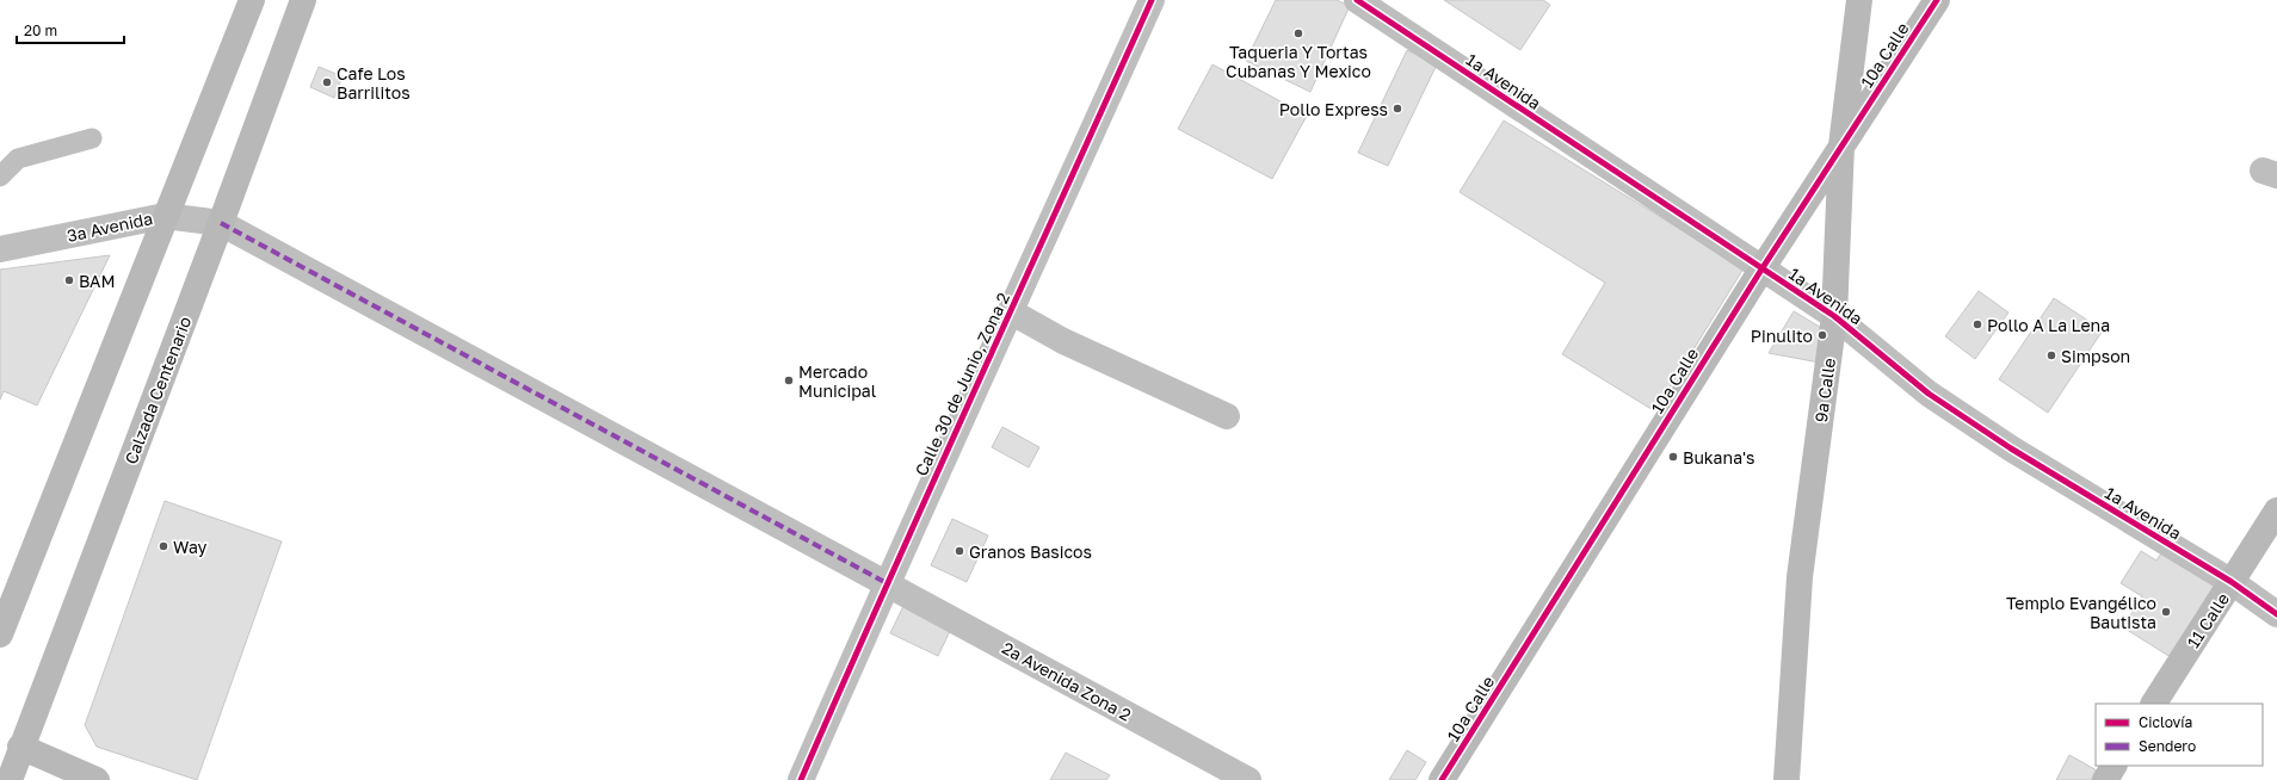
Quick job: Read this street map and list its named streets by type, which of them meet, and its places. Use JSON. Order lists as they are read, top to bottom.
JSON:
{
  "streets": {
    "street": [
      "10a Calle",
      "1a Avenida",
      "3a Avenida",
      "Calle 30 de Junio, Zona 2",
      "Calzada Centenario",
      "9a Calle",
      "11 Calle",
      "2a Avenida Zona 2"
    ]
  },
  "crossings": [
    ["10a Calle", "1a Avenida"],
    ["10a Calle", "9a Calle"],
    ["1a Avenida", "9a Calle"],
    ["1a Avenida", "11 Calle"],
    ["3a Avenida", "Calle 30 de Junio, Zona 2"],
    ["3a Avenida", "Calzada Centenario"],
    ["3a Avenida", "2a Avenida Zona 2"],
    ["Calle 30 de Junio, Zona 2", "2a Avenida Zona 2"]
  ],
  "places": [
    "Taqueria Y Tortas Cubanas Y Mexico",
    "Cafe Los Barrilitos",
    "Pollo Express",
    "BAM",
    "Pollo A La Lena",
    "Pinulito",
    "Simpson",
    "Mercado Municipal",
    "Bukana's",
    "Way",
    "Granos Basicos",
    "Templo Evangélico Bautista"
  ],
  "legend": ["Ciclovía", "Sendero"],
  "scale_bar": "20 m"
}
